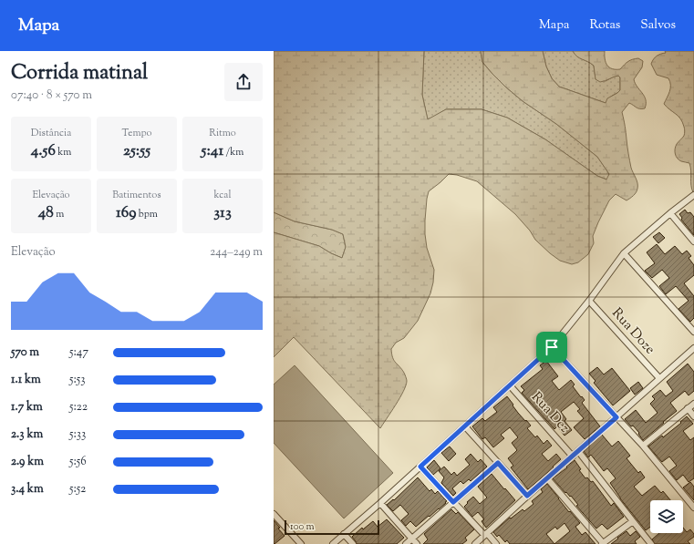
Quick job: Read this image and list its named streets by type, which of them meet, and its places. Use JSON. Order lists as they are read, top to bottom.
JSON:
{
  "streets": {
    "street": ["Rua Doze", "Rua Dez"]
  },
  "scale_bar": "100 m",
  "page": {
    "header": "Mapa",
    "nav": ["Mapa", "Rotas", "Salvos"],
    "heading": ["Corrida matinal", "07:40 · 8 × 570 m"],
    "stats": [
      ["Distância", "4.56 km"],
      ["Tempo", "25:55"],
      ["Ritmo", "5:41 /km"],
      ["Elevação", "48 m"],
      ["Batimentos", "169 bpm"],
      ["kcal", "313"]
    ],
    "chart": ["Elevação", "244–249 m"],
    "list": [
      {
        "name": "570 m",
        "note": "5:47"
      },
      {
        "name": "1.1 km",
        "note": "5:53"
      },
      {
        "name": "1.7 km",
        "note": "5:22"
      },
      {
        "name": "2.3 km",
        "note": "5:33"
      },
      {
        "name": "2.9 km",
        "note": "5:56"
      },
      {
        "name": "3.4 km",
        "note": "5:52"
      }
    ],
    "scale": "100 m"
  }
}
